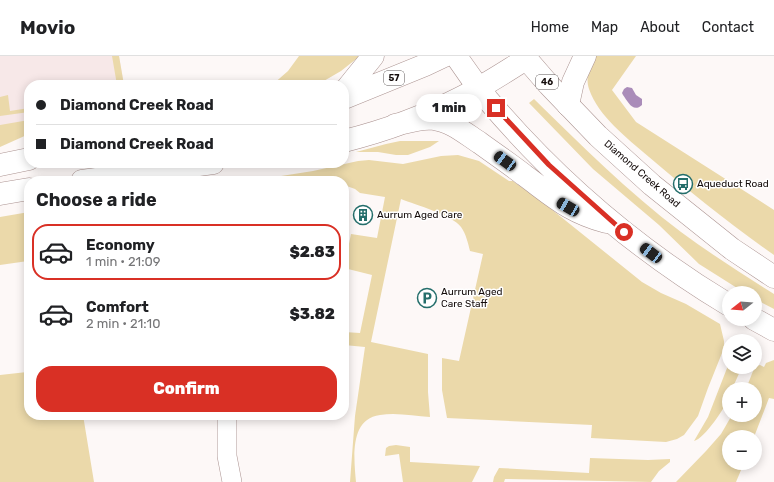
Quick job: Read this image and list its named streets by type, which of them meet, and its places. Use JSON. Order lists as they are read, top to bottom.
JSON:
{
  "streets": {
    "main road": ["57", "46", "Diamond Creek Road"]
  },
  "places": {
    "bus stop": ["Aqueduct Road"],
    "building": ["Aurrum Aged Care"],
    "parking": ["Aurrum Aged Care Staff"]
  },
  "north": "left",
  "page": {
    "header": "Movio",
    "nav": [
      "Home",
      "Map",
      "About",
      "Contact"
    ],
    "banner": ["Diamond Creek Road", "Diamond Creek Road"],
    "bubble": "1 min",
    "heading": "Choose a ride",
    "list": [
      {
        "name": "Economy",
        "note": "1 min · 21:09",
        "value": "$2.83"
      },
      {
        "name": "Comfort",
        "note": "2 min · 21:10",
        "value": "$3.82"
      }
    ],
    "map_buttons": ["+", "−"],
    "buttons": "Confirm"
  }
}
